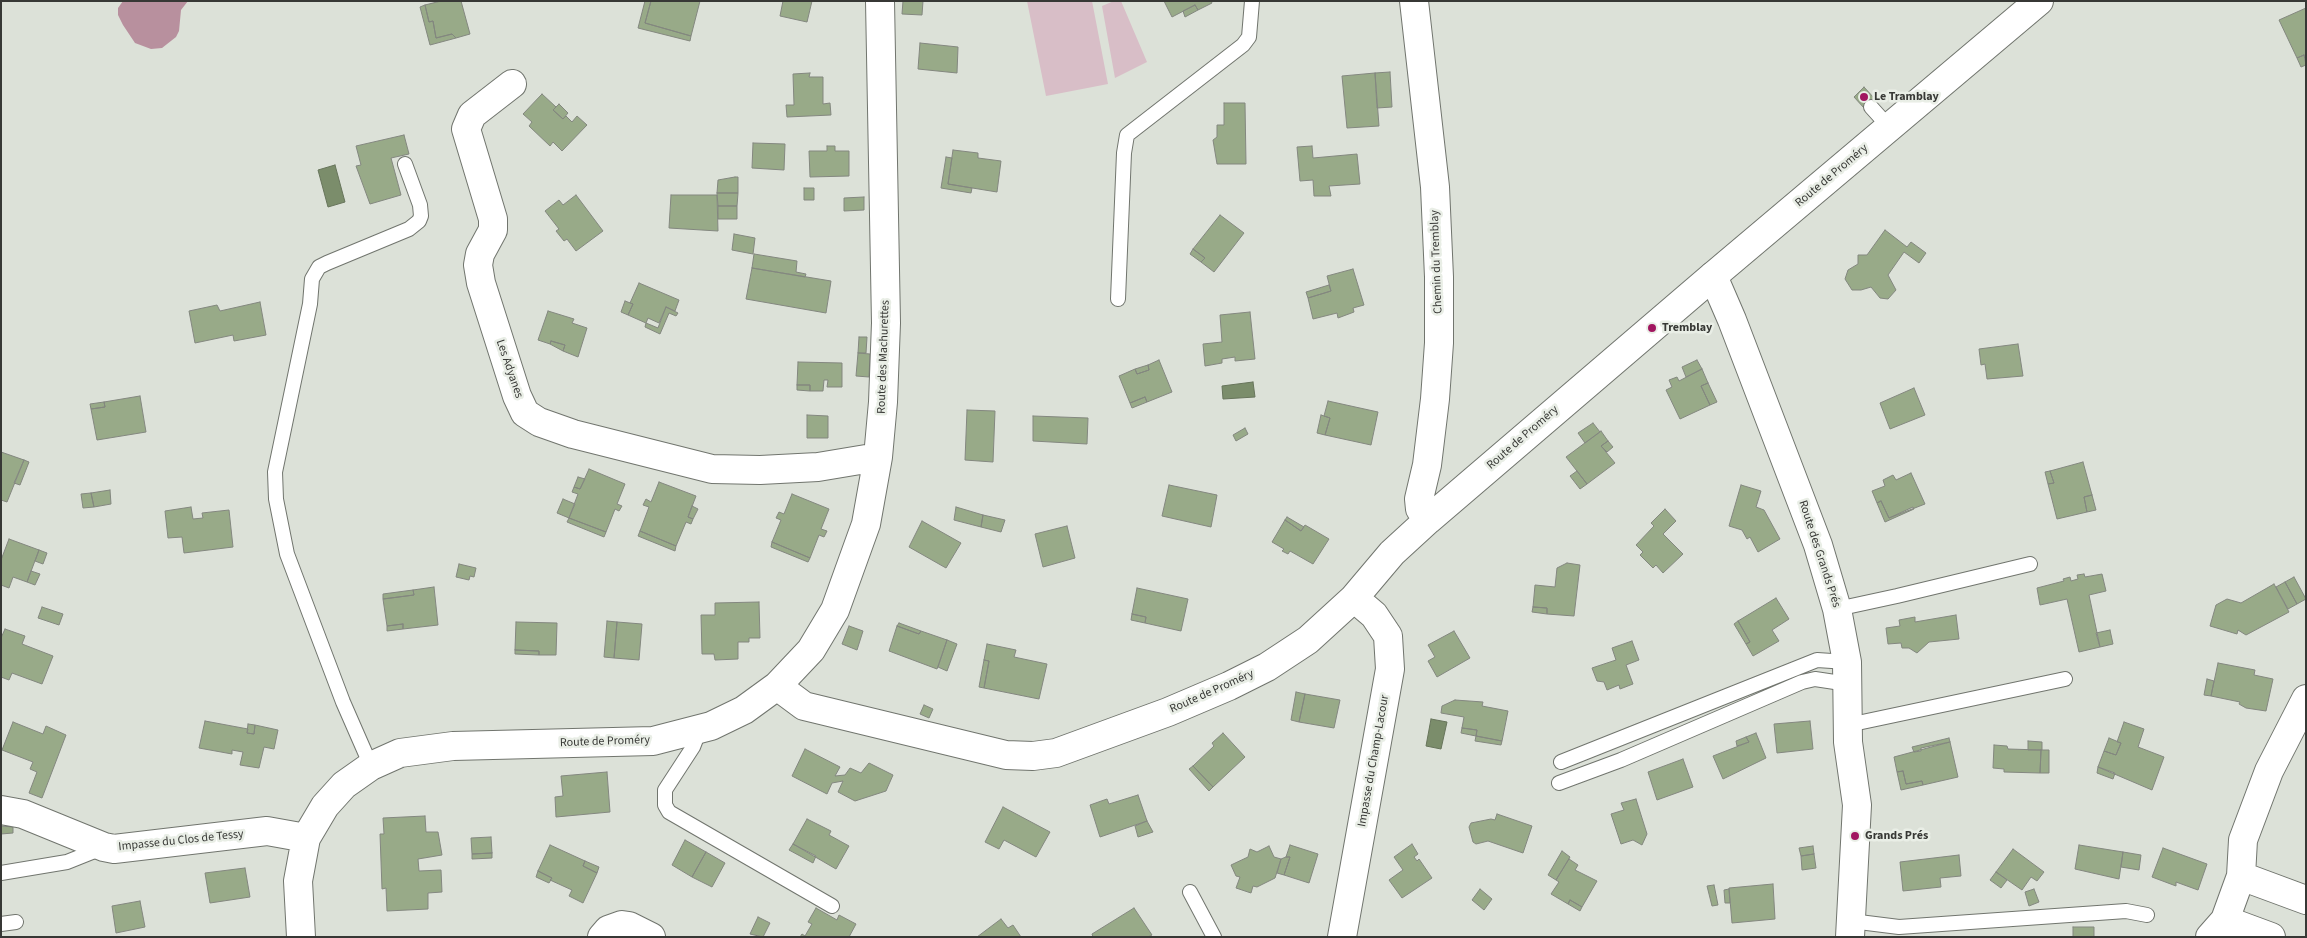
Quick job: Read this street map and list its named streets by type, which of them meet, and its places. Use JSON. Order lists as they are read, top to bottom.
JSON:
{
  "streets": {
    "street": [
      "Route de Proméry",
      "Chemin du Tremblay",
      "Route des Machurettes",
      "Les Adyanes",
      "Route des Grands Prés",
      "Impasse du Champ-Lacour",
      "Impasse du Clos de Tessy"
    ]
  },
  "crossings": [
    ["Route de Proméry", "Chemin du Tremblay"],
    ["Route de Proméry", "Route des Machurettes"],
    ["Route de Proméry", "Route des Grands Prés"],
    ["Route de Proméry", "Impasse du Champ-Lacour"],
    ["Route de Proméry", "Impasse du Clos de Tessy"],
    ["Route des Machurettes", "Les Adyanes"]
  ],
  "places": ["Le Tramblay", "Tremblay", "Grands Prés"]
}
